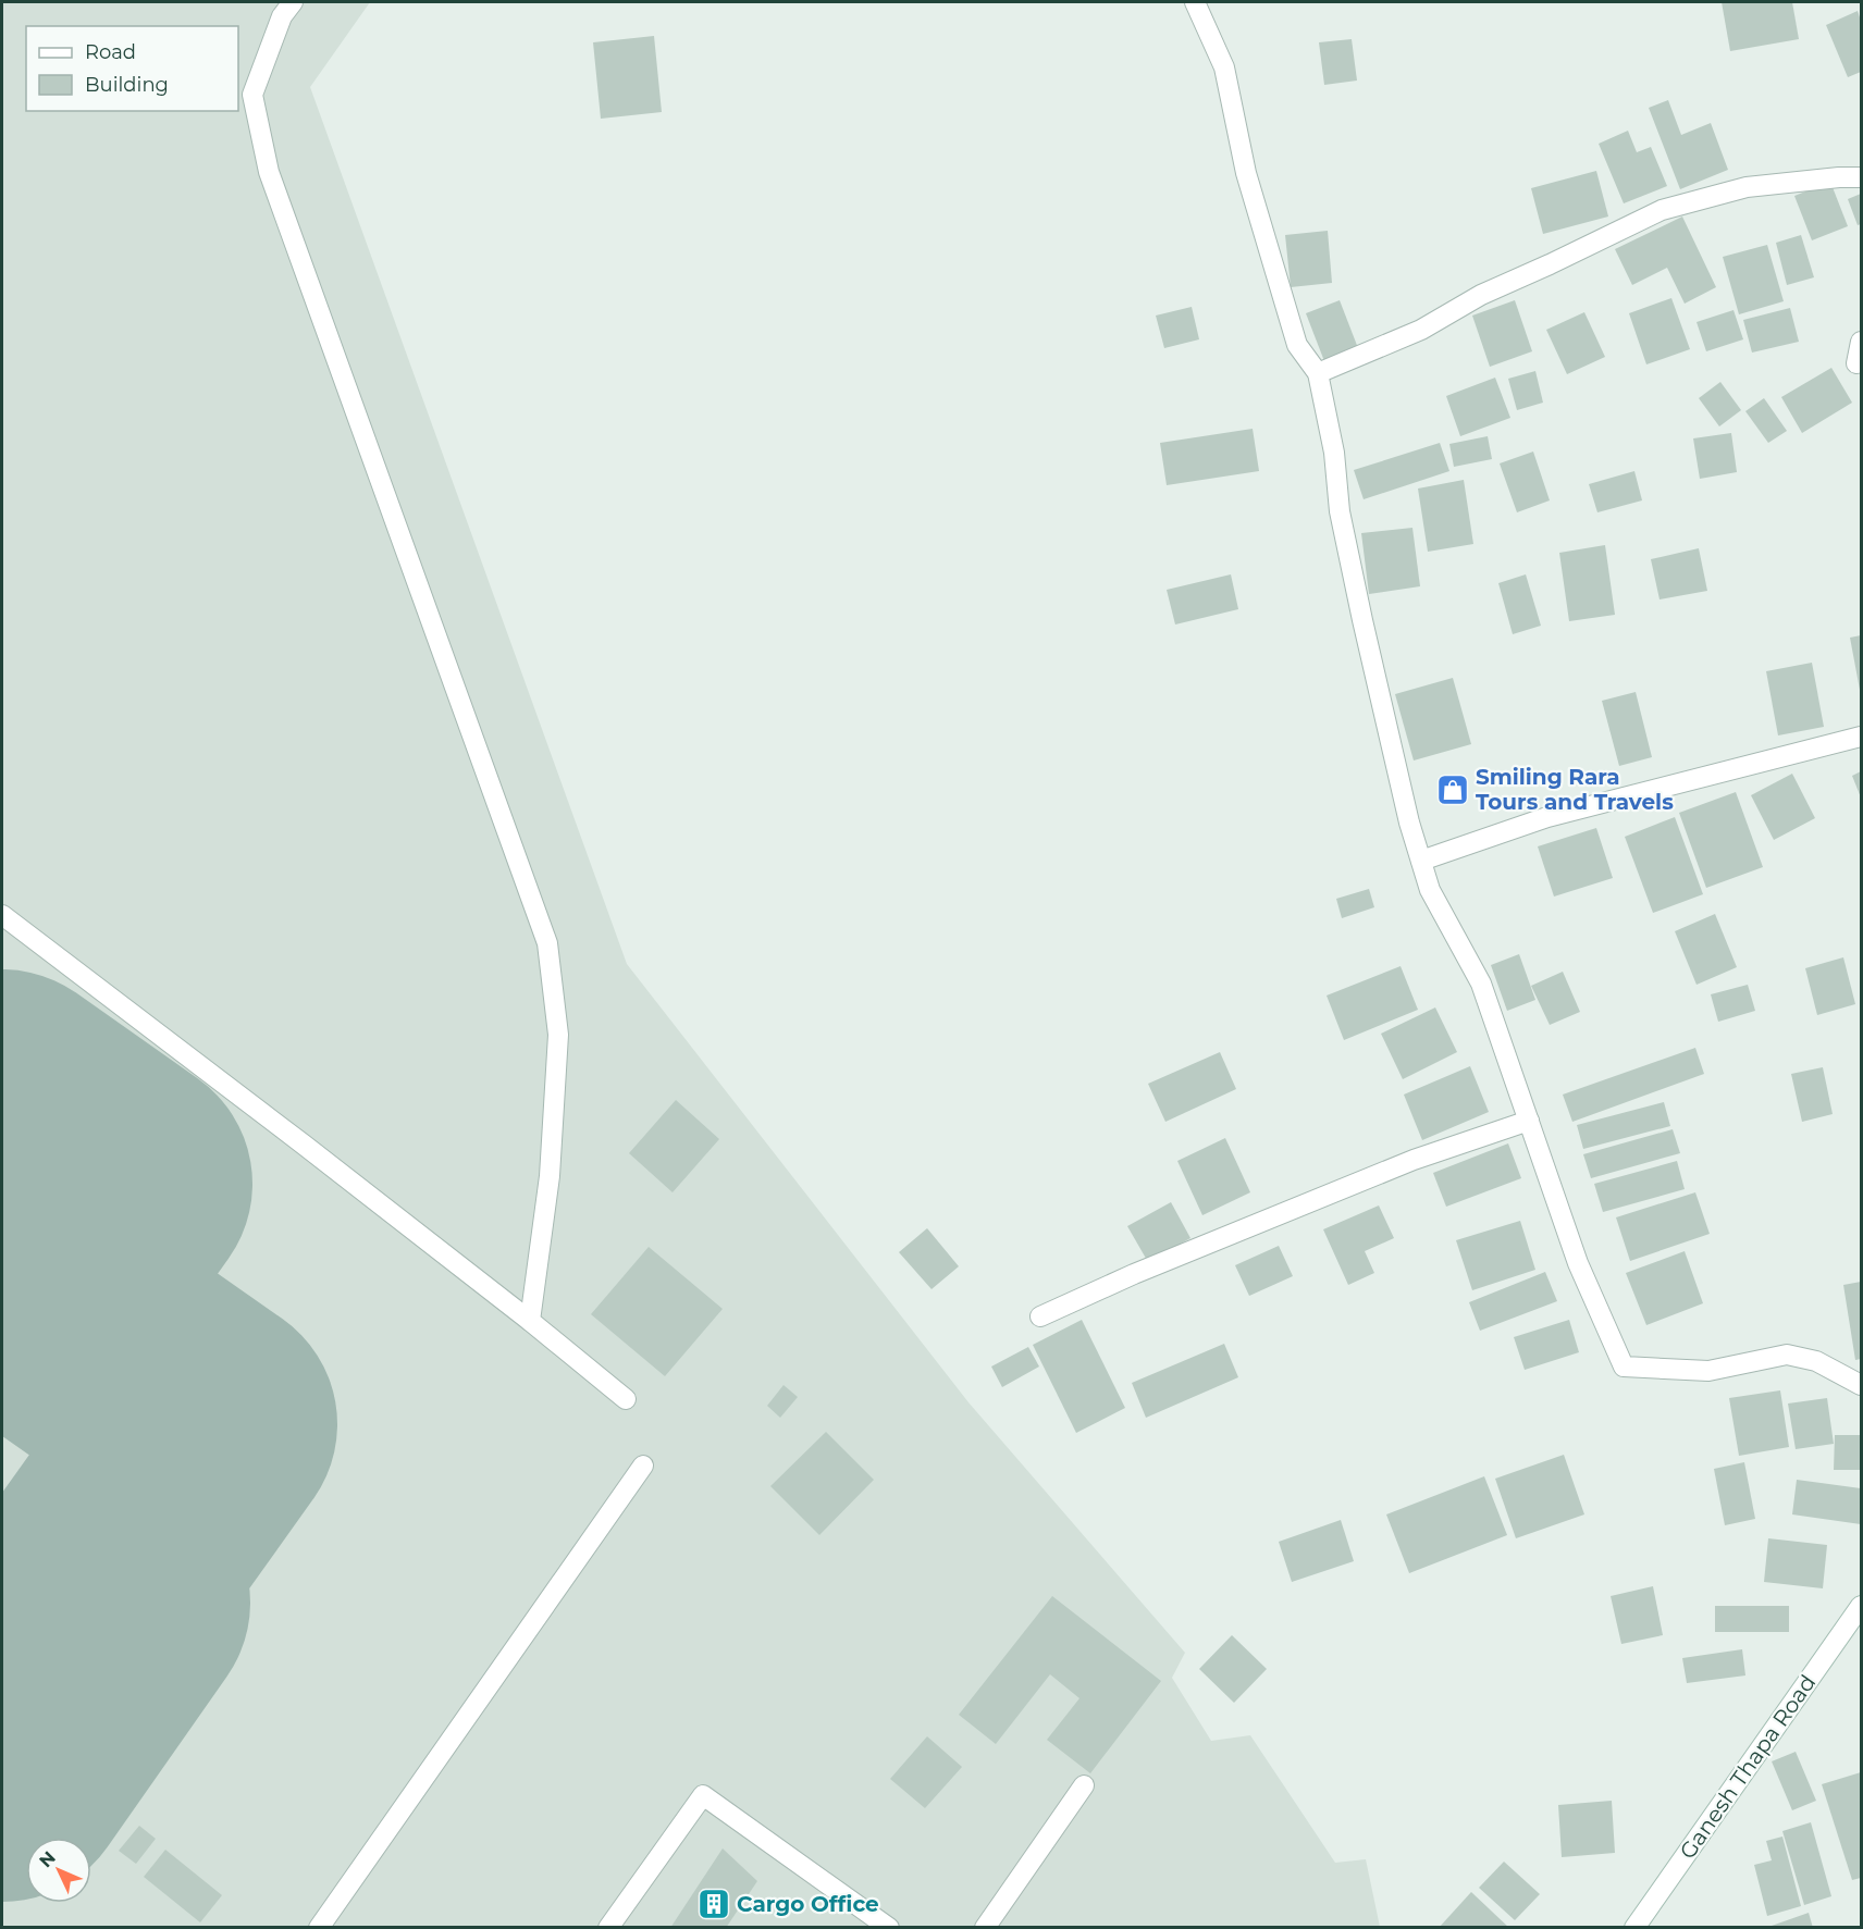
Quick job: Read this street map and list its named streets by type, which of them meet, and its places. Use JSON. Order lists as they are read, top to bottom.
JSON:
{
  "streets": {
    "street": ["Ganesh Thapa Road"]
  },
  "places": {
    "shop": ["Smiling Rara Tours and Travels"],
    "building": ["Cargo Office"]
  },
  "legend": ["Road", "Building"],
  "north": "top left"
}
